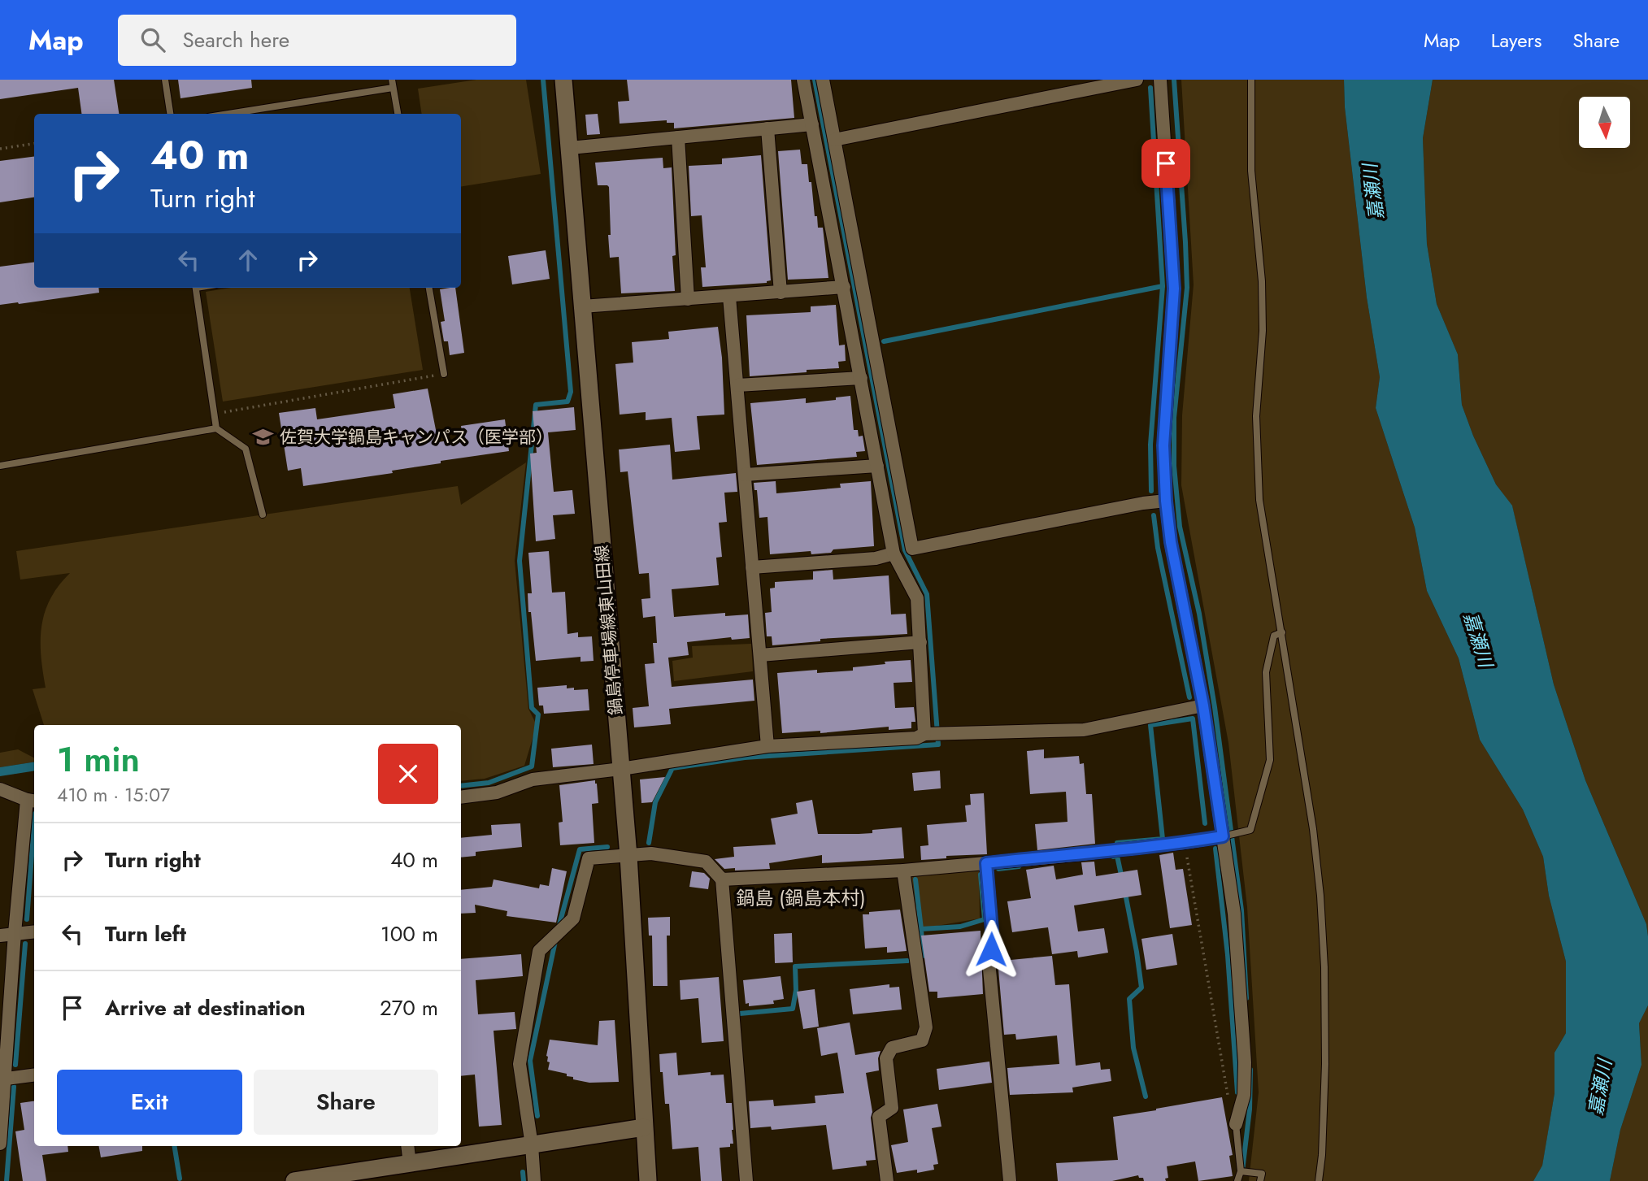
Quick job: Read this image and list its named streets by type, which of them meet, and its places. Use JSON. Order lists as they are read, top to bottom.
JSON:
{
  "streets": {
    "main road": ["鍋島停車場線東山田線"]
  },
  "districts": ["鍋島 (鍋島本村)"],
  "water": ["嘉瀬川"],
  "places": {
    "school or university": ["佐賀大学鍋島キャンパス（医学部）"]
  },
  "north": "bottom",
  "page": {
    "header": "Map",
    "search": "Search here",
    "nav": ["Map", "Layers", "Share"],
    "turn": ["40 m", "Turn right"],
    "heading": ["1 min", "410 m · 15:07"],
    "list": [
      {
        "name": "Turn right",
        "value": "40 m"
      },
      {
        "name": "Turn left",
        "value": "100 m"
      },
      {
        "name": "Arrive at destination",
        "value": "270 m"
      }
    ],
    "buttons": ["Exit", "Share"]
  }
}
